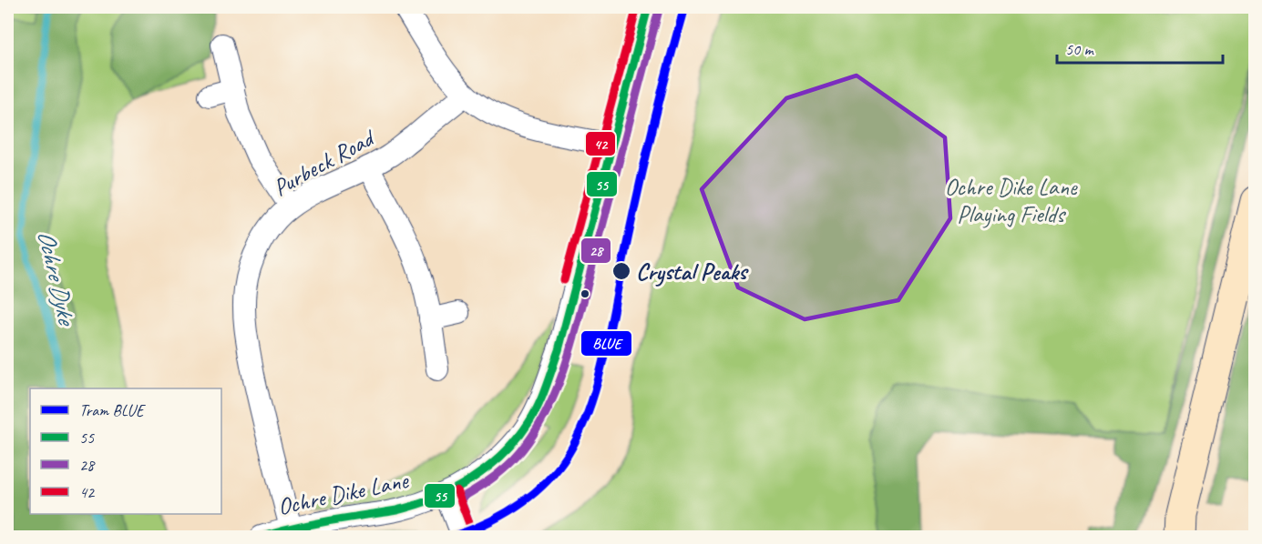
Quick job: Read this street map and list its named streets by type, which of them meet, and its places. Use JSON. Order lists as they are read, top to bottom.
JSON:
{
  "streets": {
    "street": ["Purbeck Road", "Ochre Dike Lane"]
  },
  "crossings": [
    ["Purbeck Road", "Ochre Dike Lane"]
  ],
  "water": ["Ochre Dyke"],
  "parks": ["Ochre Dike Lane Playing Fields"],
  "places": ["Crystal Peaks"],
  "lines": [
    "tram line BLUE",
    "transit line 55",
    "transit line 42",
    "transit line 28"
  ],
  "legend": [
    "Tram BLUE",
    "55",
    "28",
    "42"
  ],
  "scale_bar": "50 m"
}
